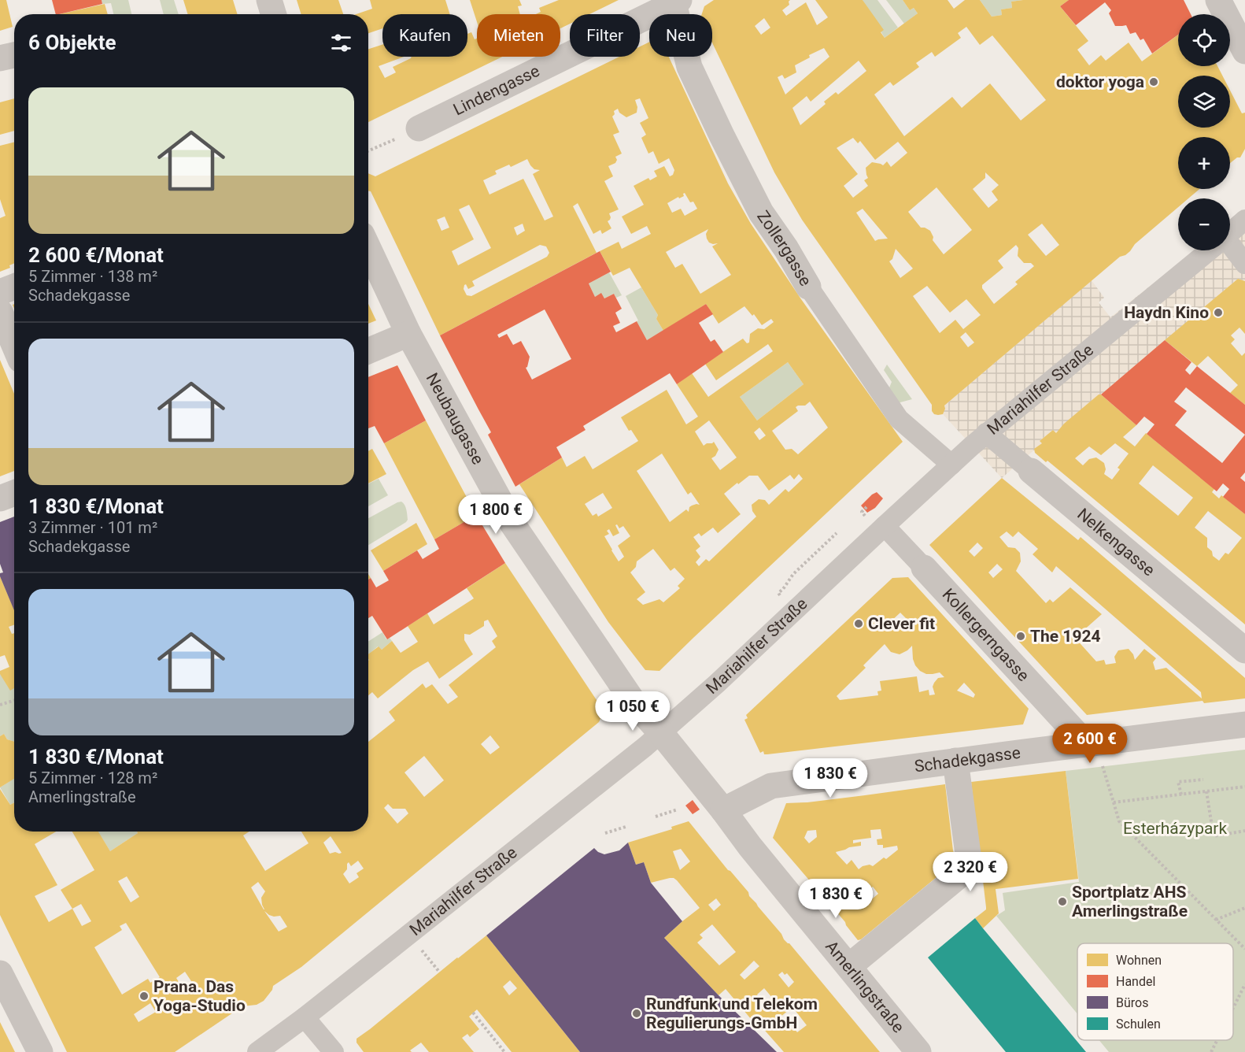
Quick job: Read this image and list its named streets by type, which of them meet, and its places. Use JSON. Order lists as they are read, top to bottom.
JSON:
{
  "streets": {
    "street": [
      "Lindengasse",
      "Zollergasse",
      "Mariahilfer Straße",
      "Neubaugasse",
      "Nelkengasse",
      "Kollergerngasse",
      "Schadekgasse",
      "Amerlingstraße"
    ]
  },
  "crossings": [
    ["Lindengasse", "Zollergasse"],
    ["Zollergasse", "Mariahilfer Straße"],
    ["Mariahilfer Straße", "Neubaugasse"],
    ["Mariahilfer Straße", "Nelkengasse"],
    ["Mariahilfer Straße", "Kollergerngasse"],
    ["Neubaugasse", "Schadekgasse"],
    ["Neubaugasse", "Amerlingstraße"],
    ["Kollergerngasse", "Schadekgasse"],
    ["Schadekgasse", "Amerlingstraße"]
  ],
  "parks": ["Esterházypark"],
  "places": [
    "doktor yoga",
    "Haydn Kino",
    "Clever fit",
    "The 1924",
    "Sportplatz AHS Amerlingstraße",
    "Prana. Das Yoga-Studio",
    "Rundfunk und Telekom Regulierungs-GmbH"
  ],
  "legend": [
    "Wohnen",
    "Handel",
    "Büros",
    "Schulen"
  ],
  "page": {
    "map_buttons": ["+", "−"],
    "chip": [
      "Kaufen",
      "Mieten",
      "Filter",
      "Neu"
    ],
    "heading": "6 Objekte",
    "list": [
      {
        "name": "2 600 €/Monat",
        "note": "5 Zimmer · 138 m² · Schadekgasse"
      },
      {
        "name": "1 830 €/Monat",
        "note": "3 Zimmer · 101 m² · Schadekgasse"
      },
      {
        "name": "1 830 €/Monat",
        "note": "5 Zimmer · 128 m² · Amerlingstraße"
      }
    ],
    "price": [
      "1 800 €",
      "1 050 €",
      "2 600 €",
      "1 830 €",
      "2 320 €",
      "1 830 €"
    ]
  }
}
